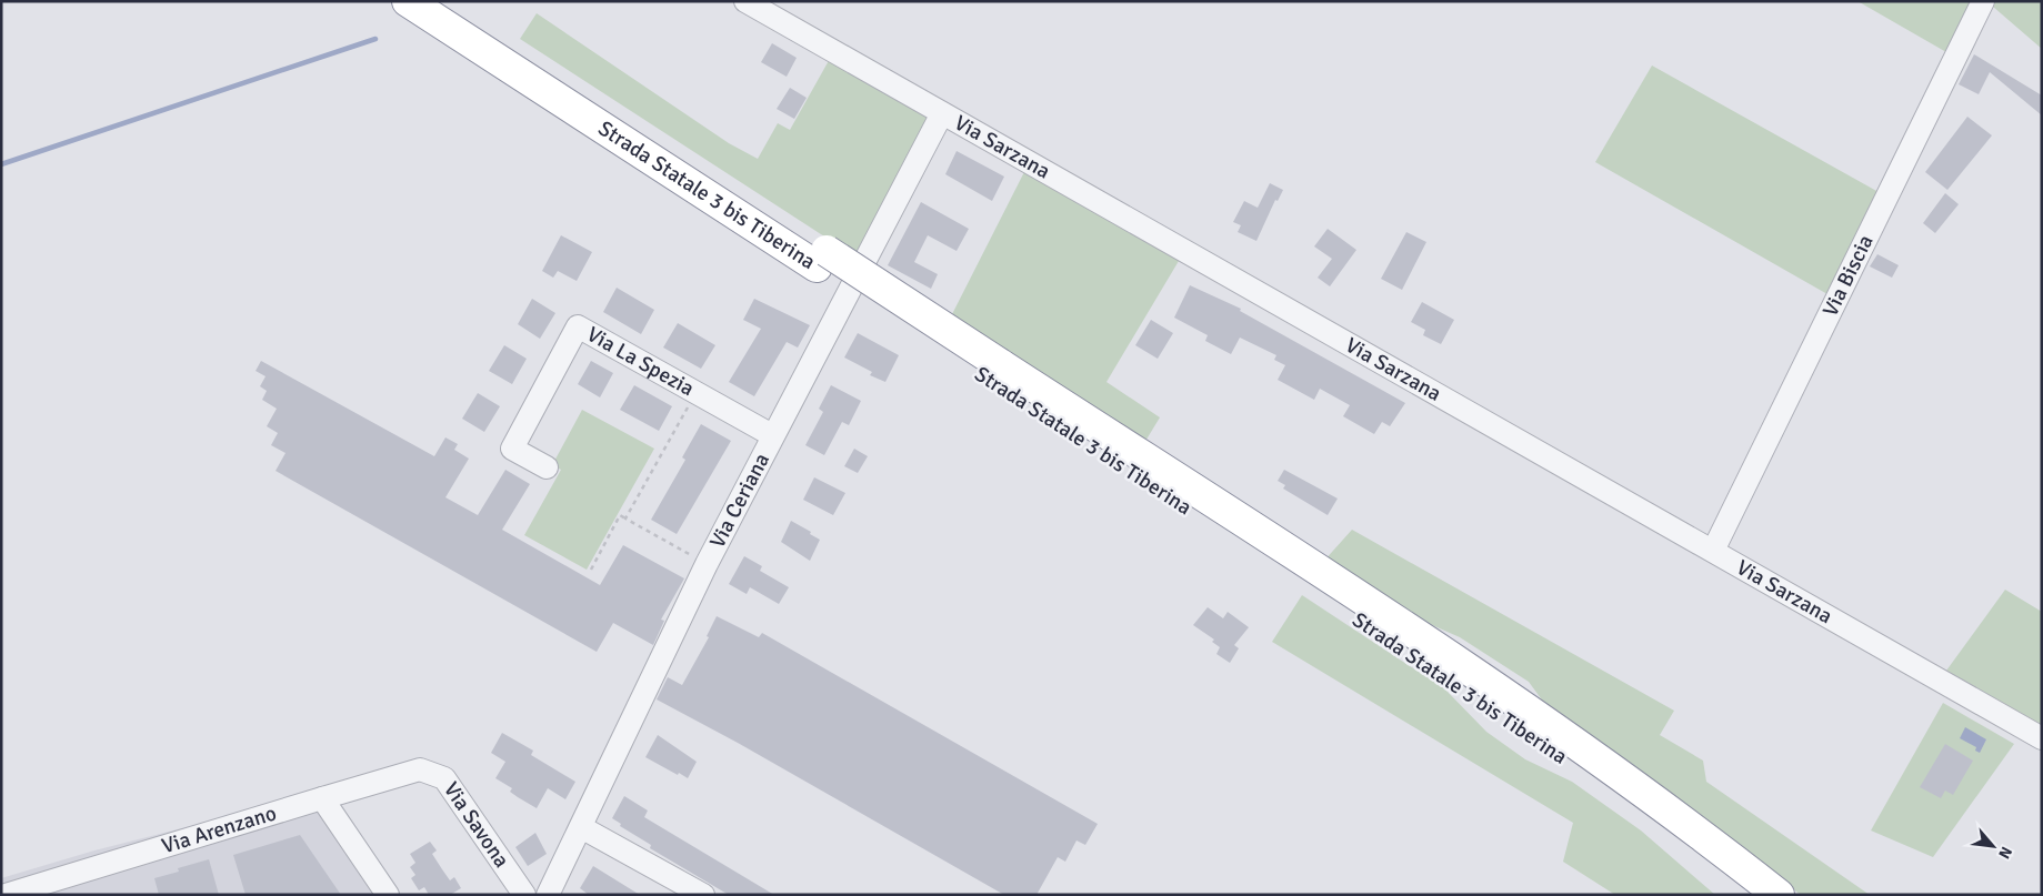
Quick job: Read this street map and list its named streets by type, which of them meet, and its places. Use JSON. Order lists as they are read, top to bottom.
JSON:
{
  "streets": {
    "highway": ["Strada Statale 3 bis Tiberina"],
    "street": [
      "Via Sarzana",
      "Via Biscia",
      "Via La Spezia",
      "Via Ceriana",
      "Via Savona",
      "Via Arenzano"
    ]
  },
  "crossings": [
    ["Via Sarzana", "Via Biscia"],
    ["Via Sarzana", "Via Ceriana"],
    ["Via La Spezia", "Via Ceriana"],
    ["Via Savona", "Via Arenzano"]
  ],
  "north": "bottom right"
}
